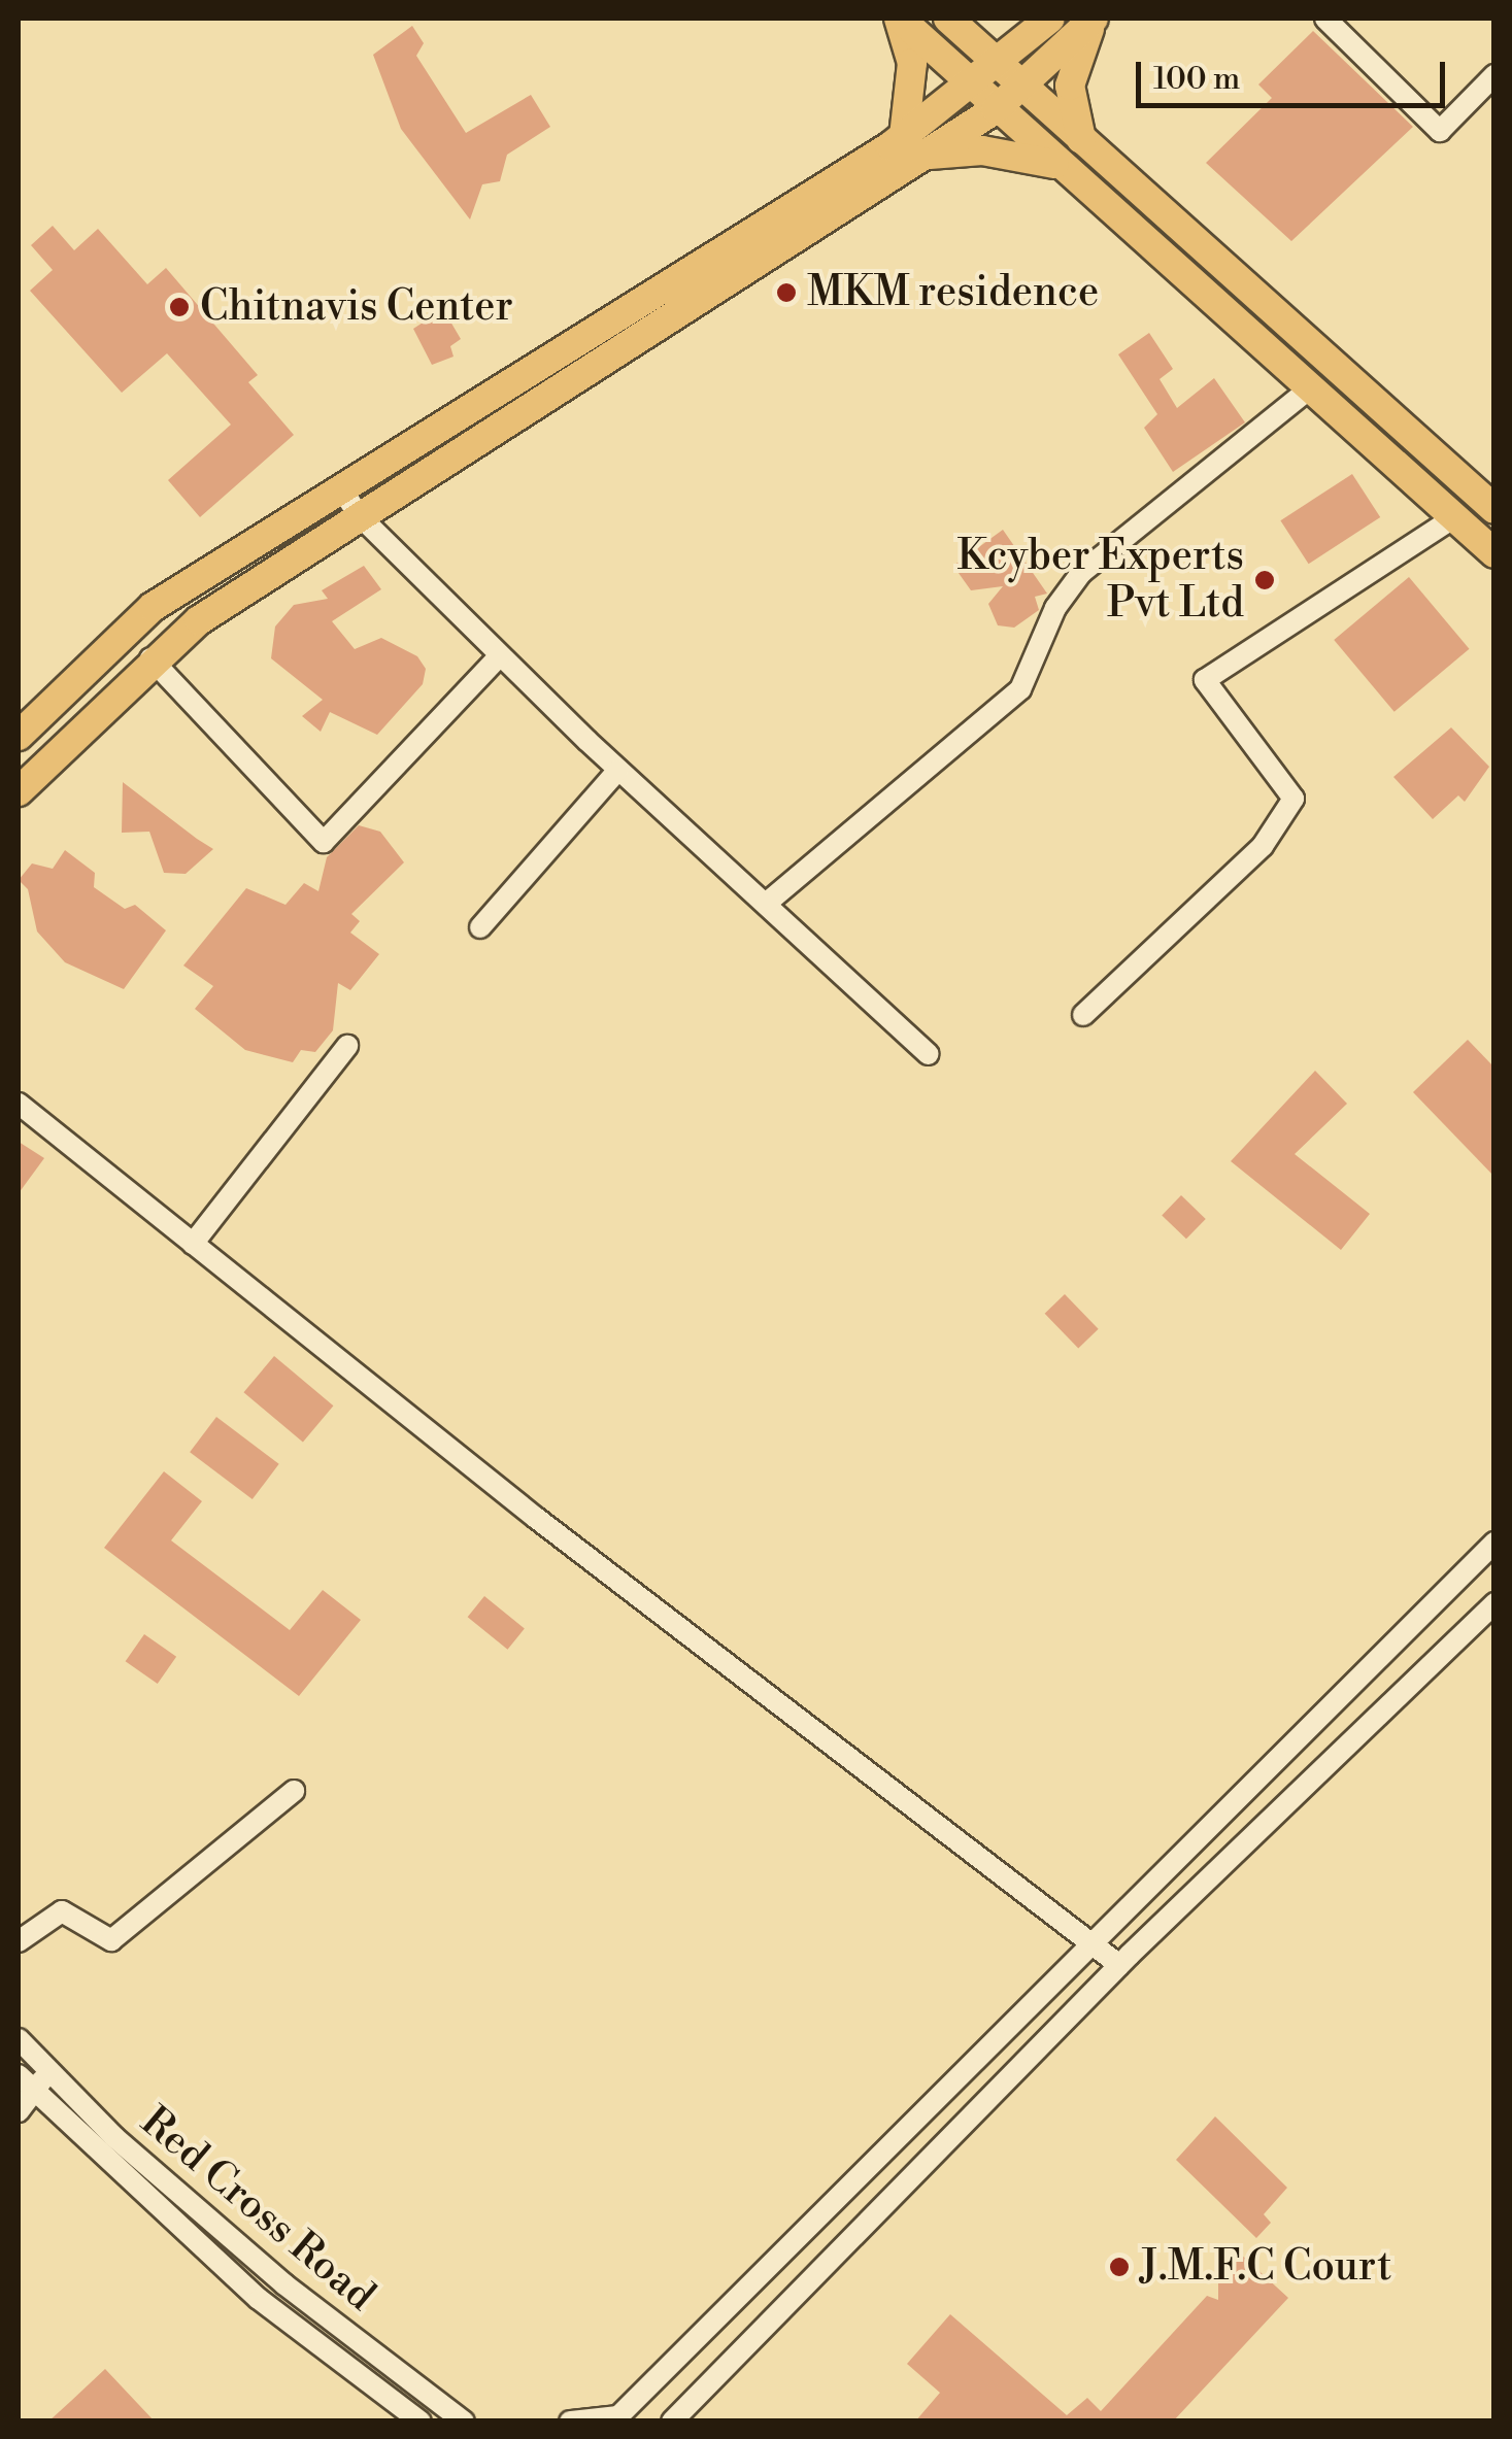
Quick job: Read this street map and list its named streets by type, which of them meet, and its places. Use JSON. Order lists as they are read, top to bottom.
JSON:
{
  "streets": {
    "street": ["Red Cross Road"]
  },
  "places": [
    "MKM residence",
    "Chitnavis Center",
    "Kcyber Experts Pvt Ltd",
    "J.M.F.C Court"
  ],
  "scale_bar": "100 m"
}
